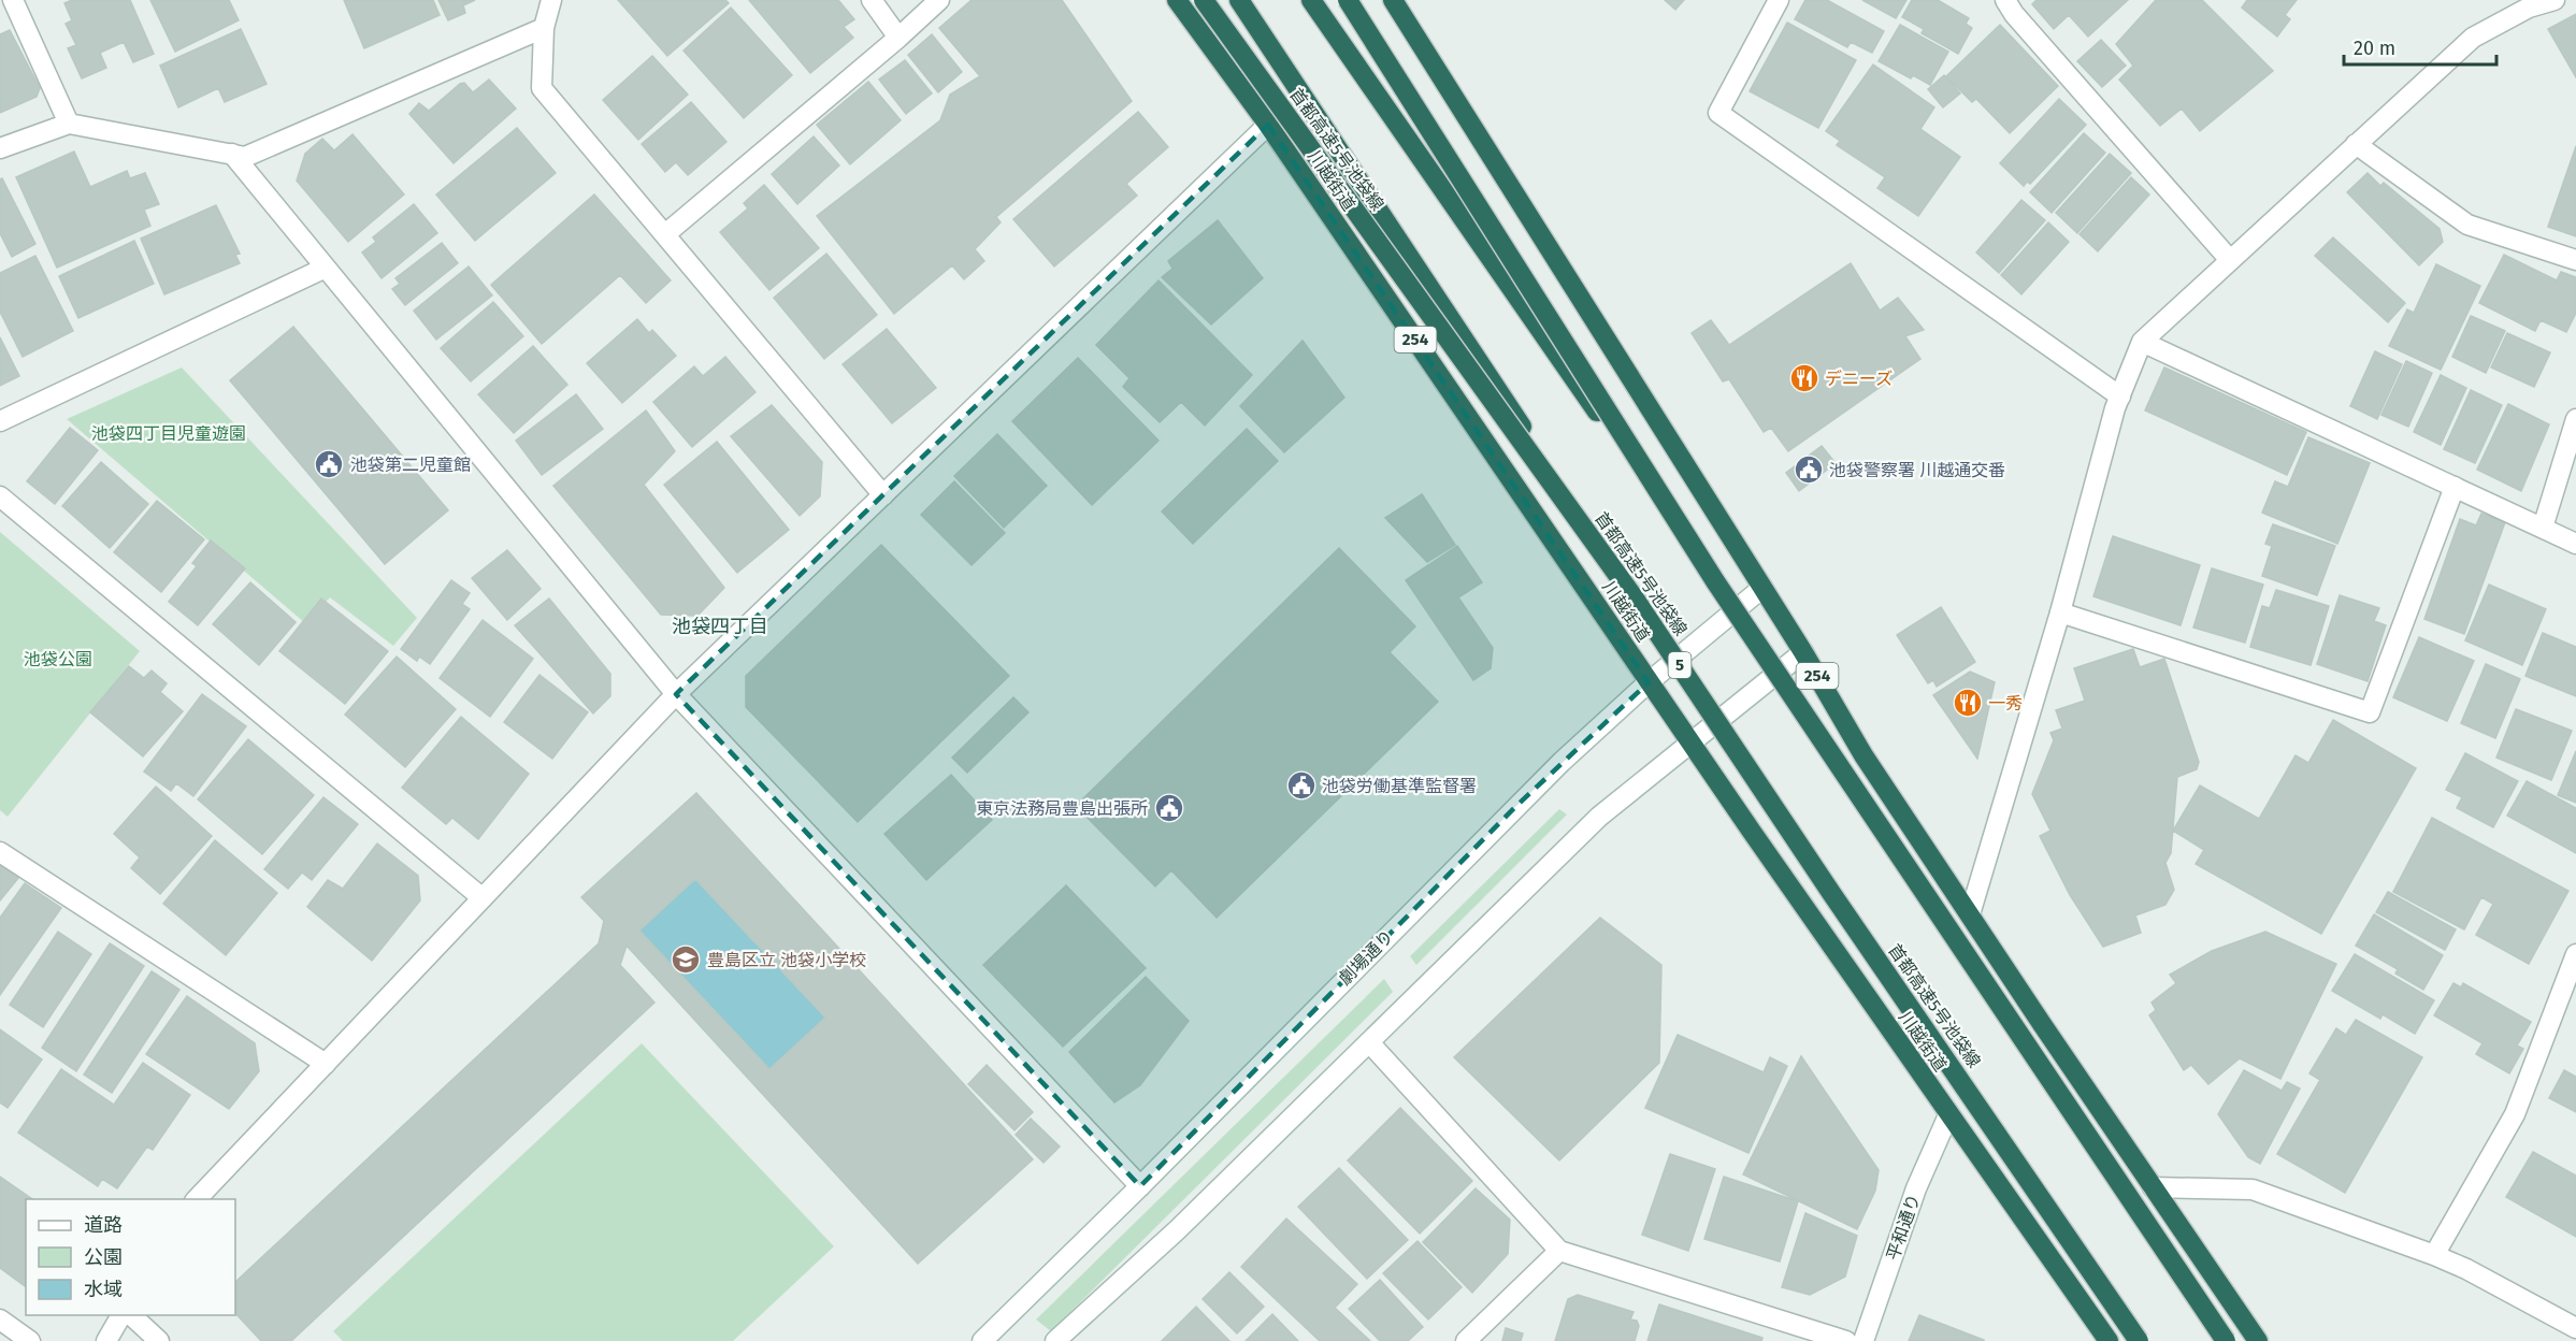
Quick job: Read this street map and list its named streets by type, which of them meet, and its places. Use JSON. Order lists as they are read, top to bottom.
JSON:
{
  "streets": {
    "highway": [
      "首都高速5号池袋線",
      "川越街道",
      "254",
      "5"
    ],
    "street": ["劇場通り", "平和通り"]
  },
  "crossings": [
    ["川越街道", "劇場通り"],
    ["川越街道", "平和通り"],
    ["254", "劇場通り"]
  ],
  "districts": ["池袋四丁目"],
  "parks": ["池袋四丁目児童遊園", "池袋公園"],
  "places": {
    "restaurant": ["デニーズ", "一秀"],
    "public building": [
      "池袋第二児童館",
      "池袋警察署 川越通交番",
      "池袋労働基準監督署",
      "東京法務局豊島出張所"
    ],
    "school or university": ["豊島区立 池袋小学校"]
  },
  "legend": ["道路", "公園", "水域"],
  "scale_bar": "20 m"
}
